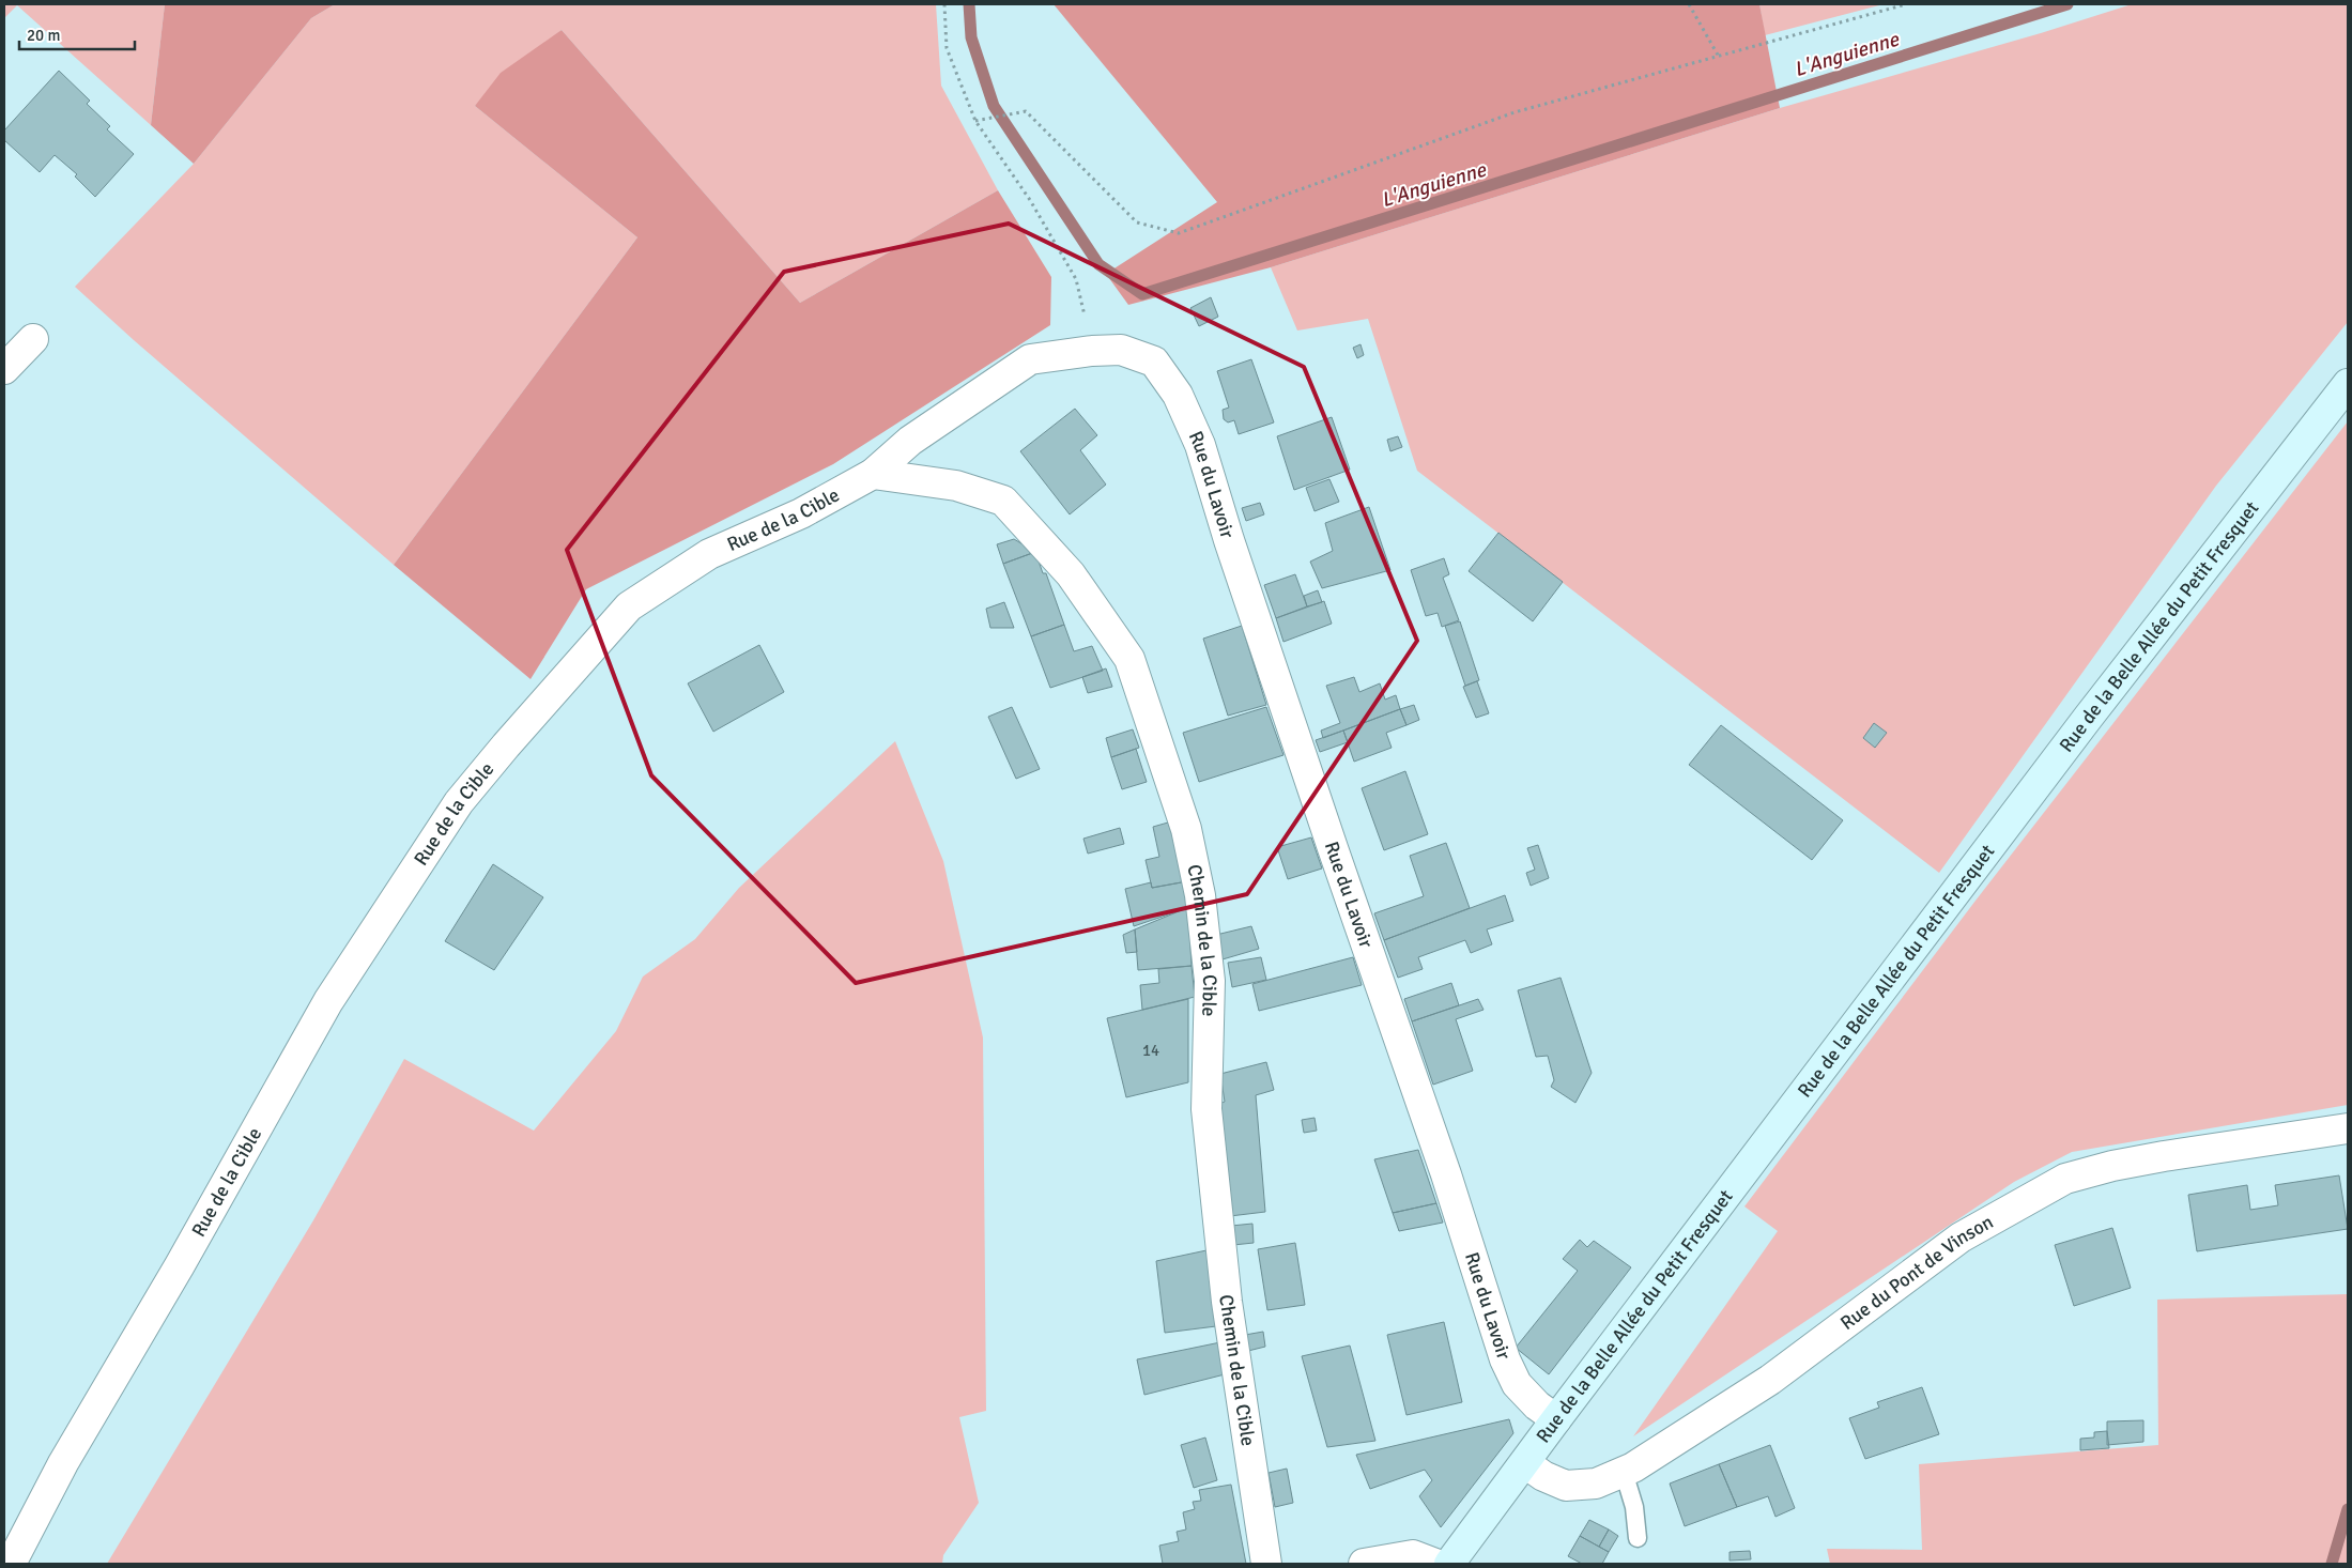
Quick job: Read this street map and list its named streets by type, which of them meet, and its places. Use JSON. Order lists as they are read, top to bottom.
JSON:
{
  "streets": {
    "street": [
      "Rue du Lavoir",
      "Rue de la Cible",
      "Rue de la Belle Allée du Petit Fresquet",
      "Chemin de la Cible",
      "Rue du Pont de Vinson"
    ]
  },
  "crossings": [
    ["Rue du Lavoir", "Rue de la Cible"],
    ["Rue du Lavoir", "Rue de la Belle Allée du Petit Fresquet"],
    ["Rue de la Cible", "Chemin de la Cible"],
    ["Rue de la Belle Allée du Petit Fresquet", "Rue du Pont de Vinson"]
  ],
  "water": ["L'Anguienne"],
  "house_numbers": ["14"],
  "scale_bar": "20 m"
}
